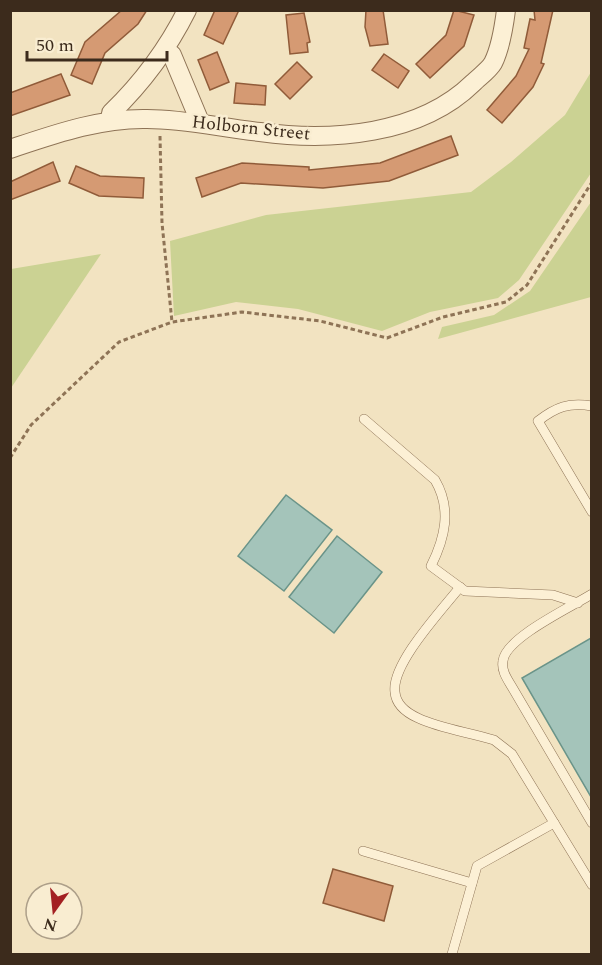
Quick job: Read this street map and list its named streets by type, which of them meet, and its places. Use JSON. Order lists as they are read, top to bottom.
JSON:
{
  "streets": {
    "street": ["Holborn Street"]
  },
  "scale_bar": "50 m",
  "north": "bottom"
}
